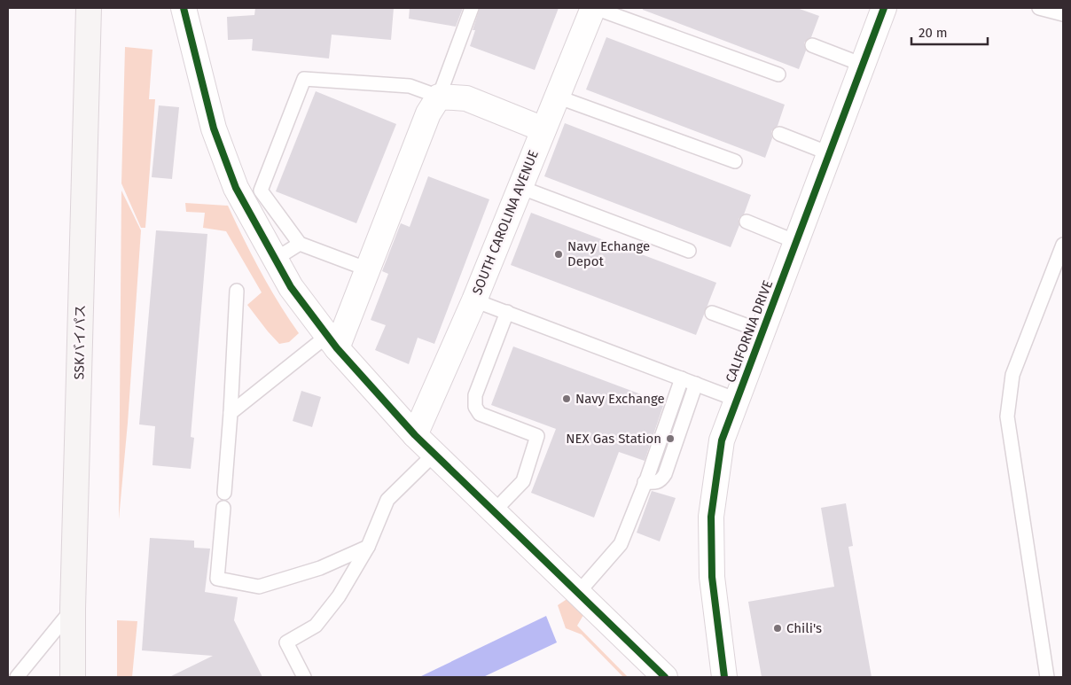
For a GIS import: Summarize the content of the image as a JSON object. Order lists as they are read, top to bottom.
{
  "streets": {
    "street": ["SOUTH CAROLINA AVENUE", "CALIFORNIA DRIVE", "SSKバイパス"]
  },
  "places": [
    "Navy Echange Depot",
    "Navy Exchange",
    "NEX Gas Station",
    "Chili's"
  ],
  "scale_bar": "20 m"
}
